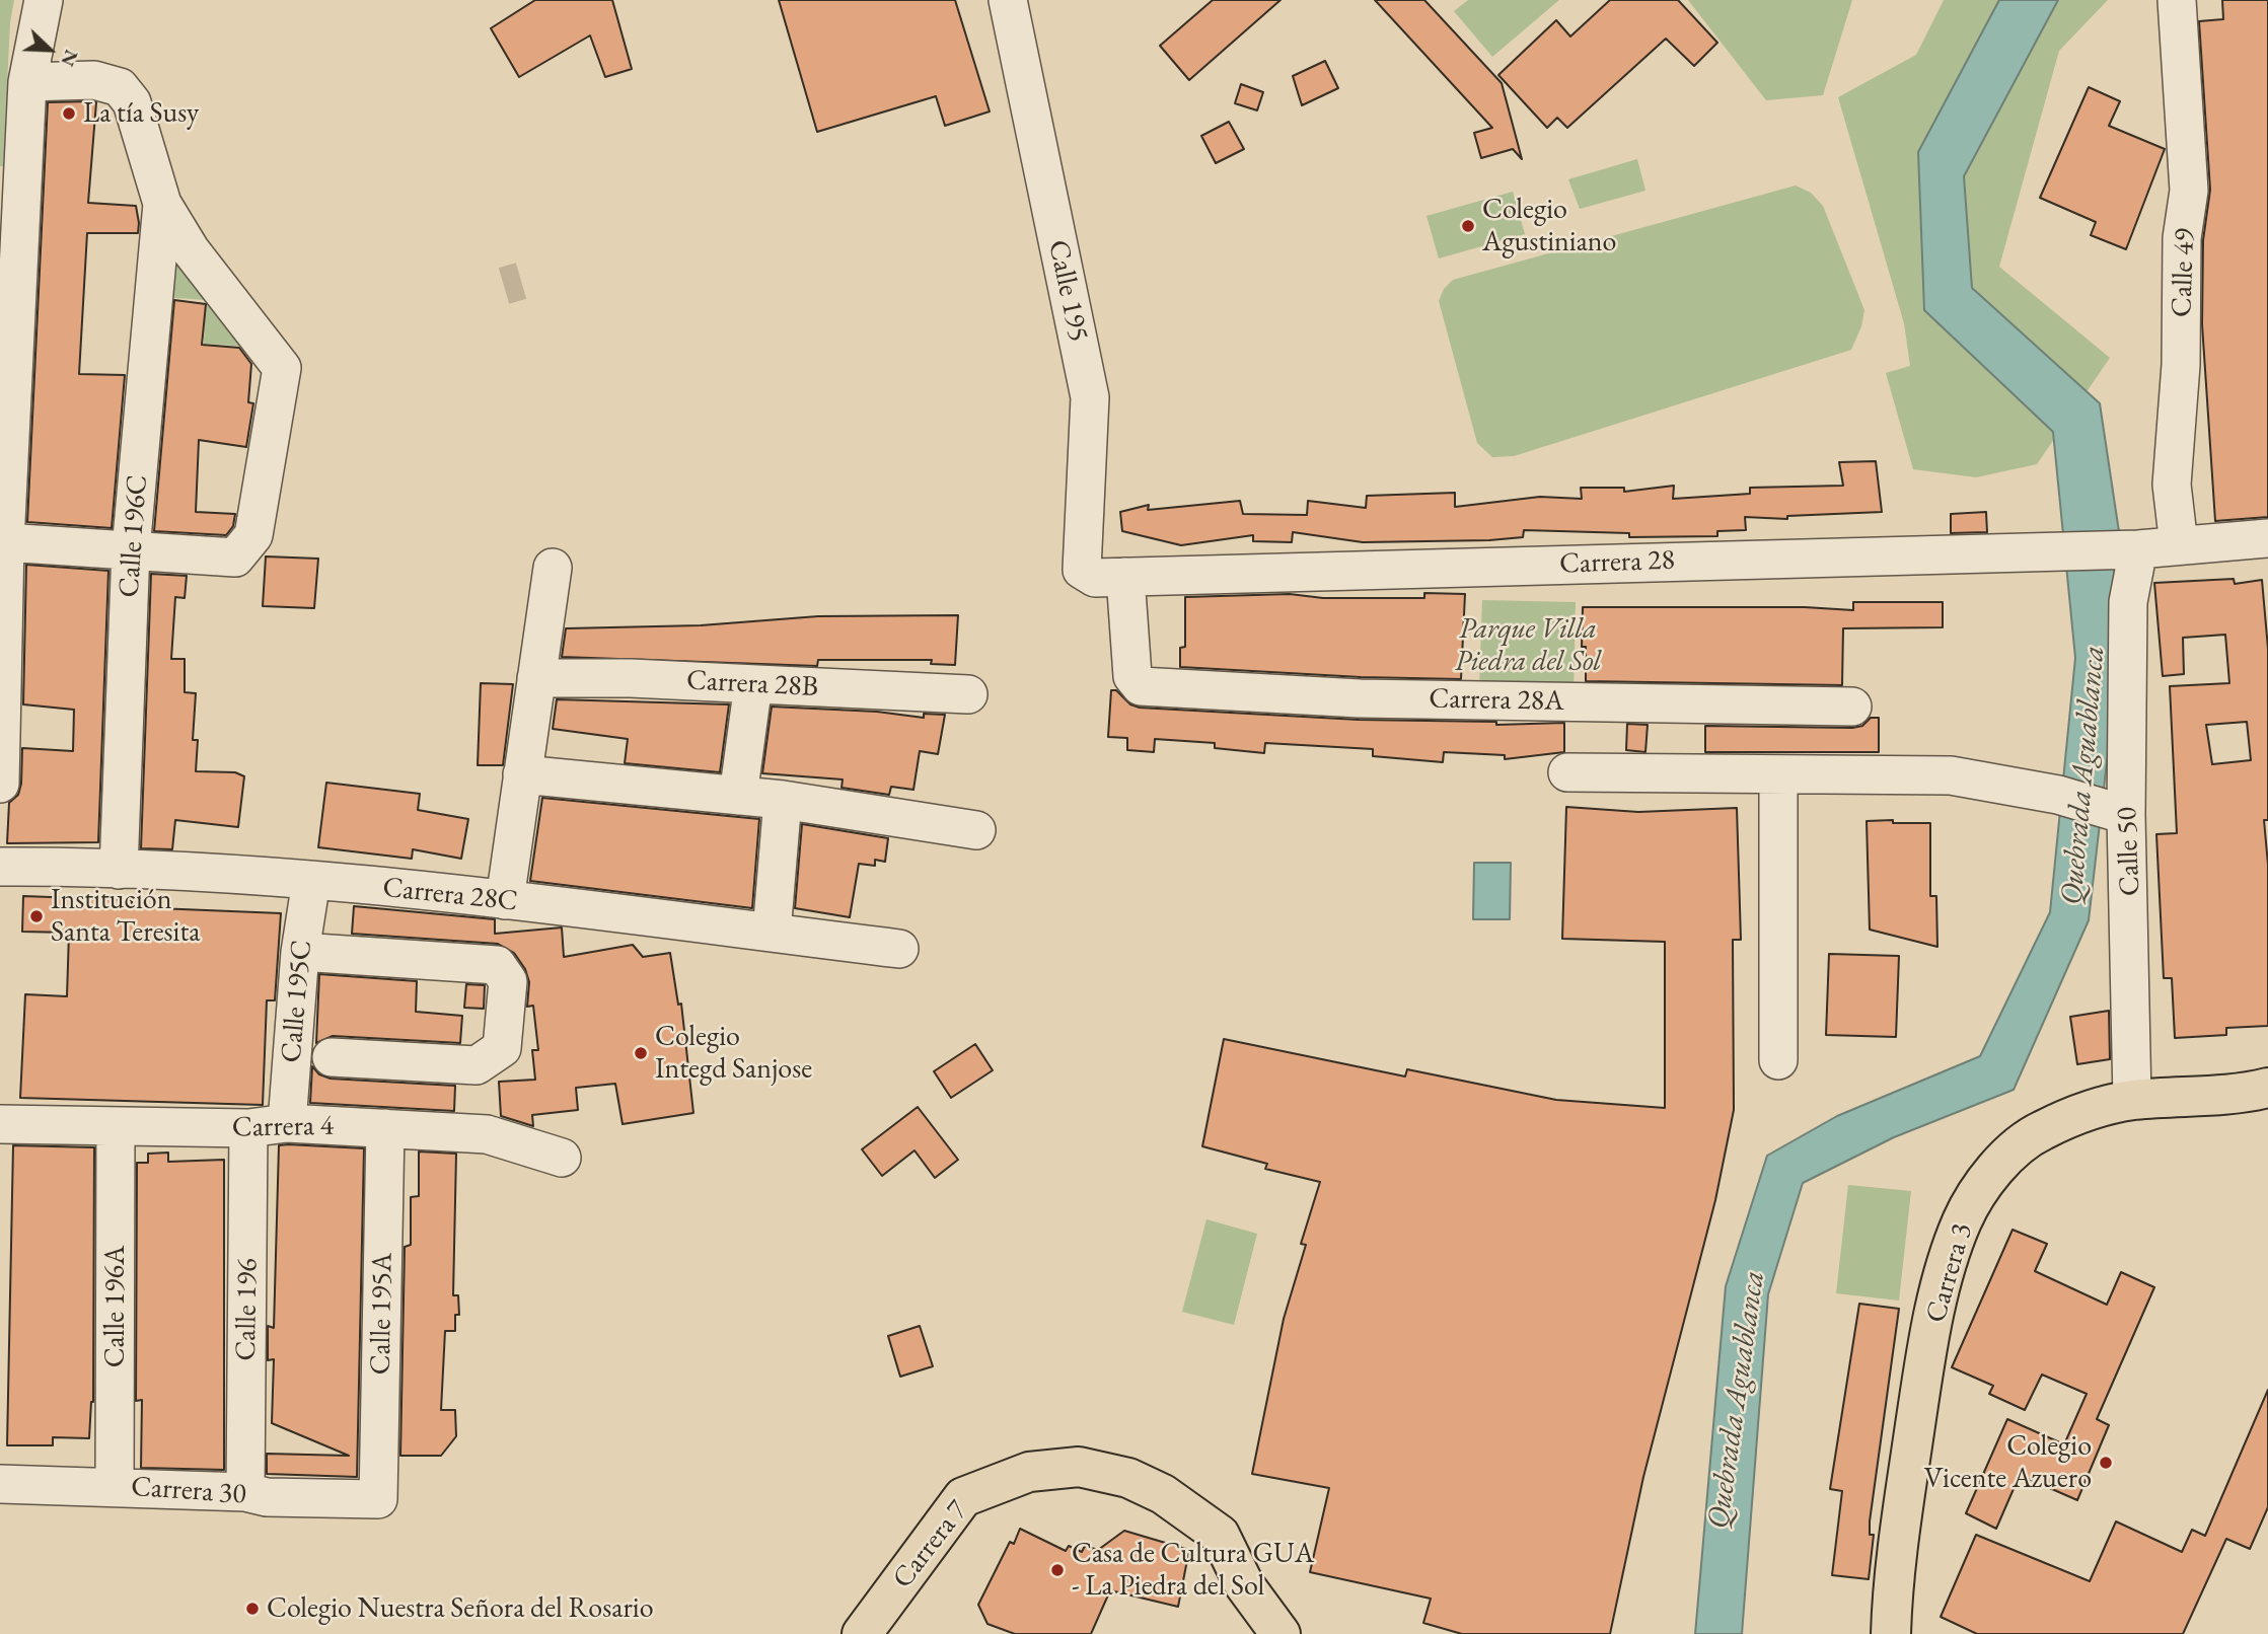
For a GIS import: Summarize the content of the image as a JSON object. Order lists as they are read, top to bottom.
{
  "streets": {
    "main road": ["Carrera 3", "Carrera 7"],
    "street": [
      "Calle 49",
      "Calle 195",
      "Calle 196C",
      "Carrera 28",
      "Carrera 28B",
      "Carrera 28A",
      "Calle 50",
      "Carrera 28C",
      "Calle 195C",
      "Carrera 4",
      "Calle 196A",
      "Calle 196",
      "Calle 195A",
      "Carrera 30"
    ]
  },
  "crossings": [
    ["Calle 195", "Carrera 28"],
    ["Calle 195", "Carrera 28A"],
    ["Calle 196C", "Carrera 28C"],
    ["Carrera 28", "Calle 50"],
    ["Calle 50", "Carrera 3"],
    ["Carrera 28C", "Calle 195C"],
    ["Calle 195C", "Carrera 4"],
    ["Carrera 4", "Calle 196A"],
    ["Carrera 4", "Calle 196"],
    ["Carrera 4", "Calle 195A"],
    ["Calle 196A", "Carrera 30"],
    ["Calle 196", "Carrera 30"],
    ["Calle 195A", "Carrera 30"]
  ],
  "water": ["Quebrada Aguablanca"],
  "parks": ["Parque Villa Piedra del Sol"],
  "places": [
    "La tía Susy",
    "Colegio Agustiniano",
    "Institución Santa Teresita",
    "Colegio Integd Sanjose",
    "Colegio Vicente Azuero",
    "Casa de Cultura GUA - La Piedra del Sol",
    "Colegio Nuestra Señora del Rosario"
  ],
  "north": "bottom right"
}
